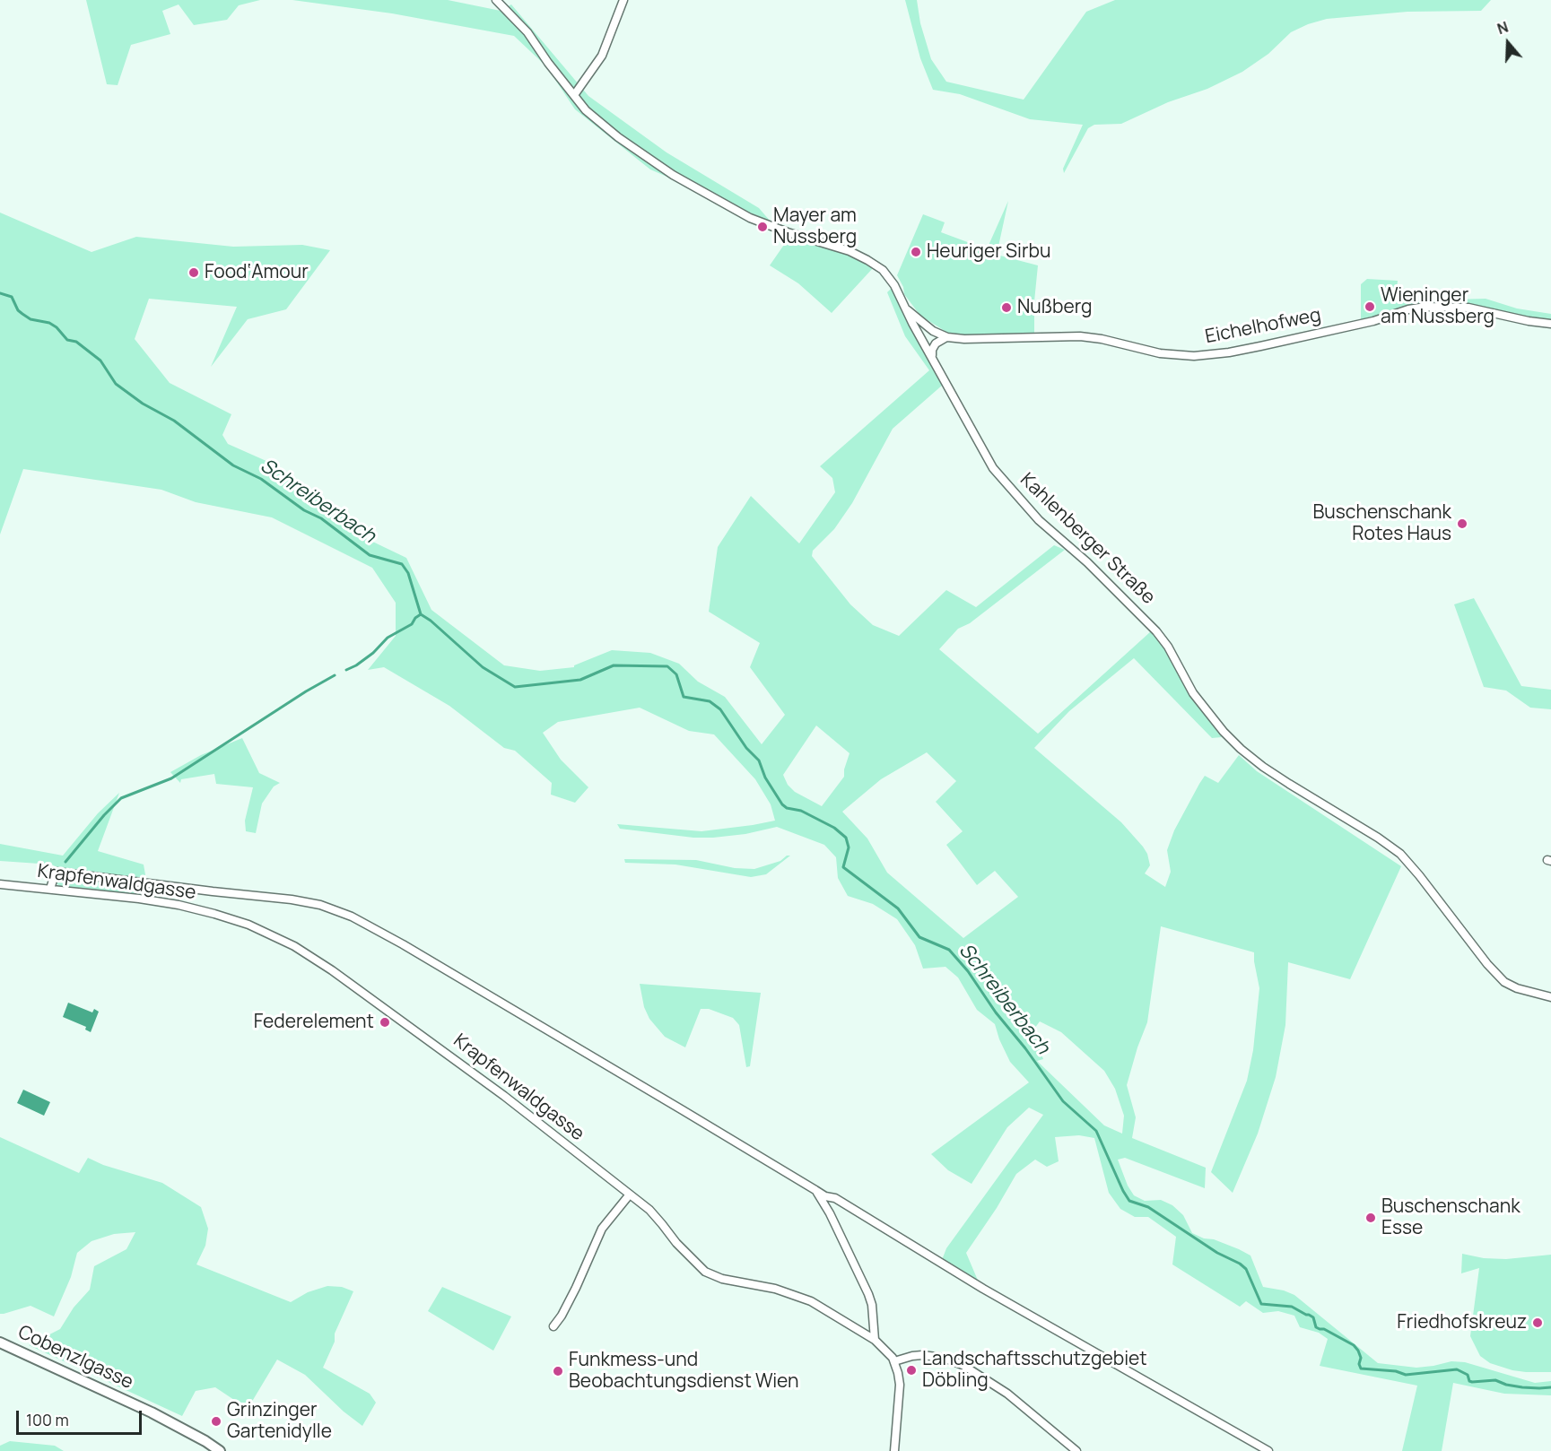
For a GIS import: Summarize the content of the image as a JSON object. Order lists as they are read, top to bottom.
{
  "streets": {
    "street": [
      "Eichelhofweg",
      "Kahlenberger Straße",
      "Krapfenwaldgasse",
      "Cobenzlgasse"
    ]
  },
  "crossings": [
    ["Eichelhofweg", "Kahlenberger Straße"]
  ],
  "water": ["Schreiberbach"],
  "places": [
    "Mayer am Nussberg",
    "Heuriger Sirbu",
    "Food‘Amour",
    "Wieninger am Nussberg",
    "Nußberg",
    "Buschenschank Rotes Haus",
    "Federelement",
    "Buschenschank Esse",
    "Friedhofskreuz",
    "Landschaftsschutzgebiet Döbling",
    "Funkmess-und Beobachtungsdienst Wien",
    "Grinzinger Gartenidylle"
  ],
  "scale_bar": "100 m",
  "north": "top"
}
